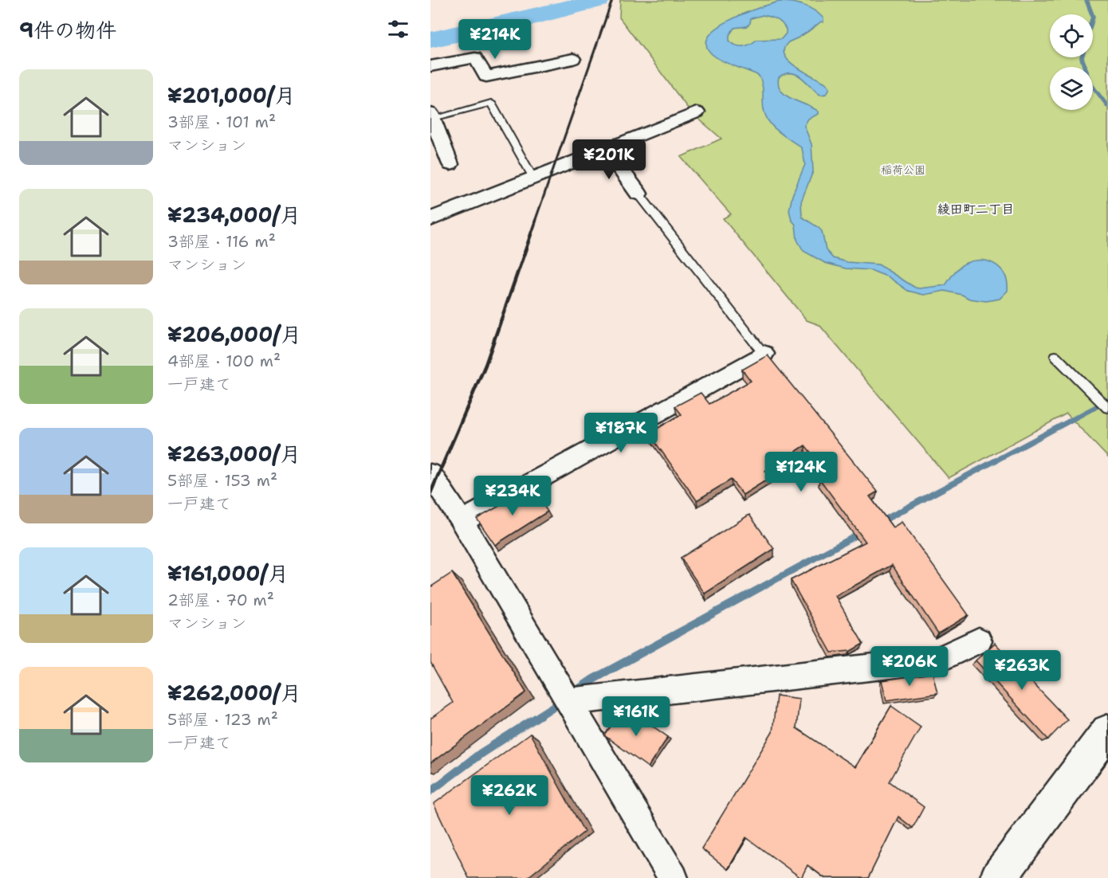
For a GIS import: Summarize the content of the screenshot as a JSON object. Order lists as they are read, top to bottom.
{
  "districts": ["綾田町二丁目"],
  "parks": ["稲荷公園"],
  "page": {
    "heading": "9件の物件",
    "price": [
      "¥214K",
      "¥201K",
      "¥187K",
      "¥124K",
      "¥234K",
      "¥206K",
      "¥263K",
      "¥161K",
      "¥262K"
    ],
    "list": [
      {
        "name": "¥201,000/月",
        "note": "3部屋 · 101 m² · マンション"
      },
      {
        "name": "¥234,000/月",
        "note": "3部屋 · 116 m² · マンション"
      },
      {
        "name": "¥206,000/月",
        "note": "4部屋 · 100 m² · 一戸建て"
      },
      {
        "name": "¥263,000/月",
        "note": "5部屋 · 153 m² · 一戸建て"
      },
      {
        "name": "¥161,000/月",
        "note": "2部屋 · 70 m² · マンション"
      },
      {
        "name": "¥262,000/月",
        "note": "5部屋 · 123 m² · 一戸建て"
      }
    ]
  }
}
